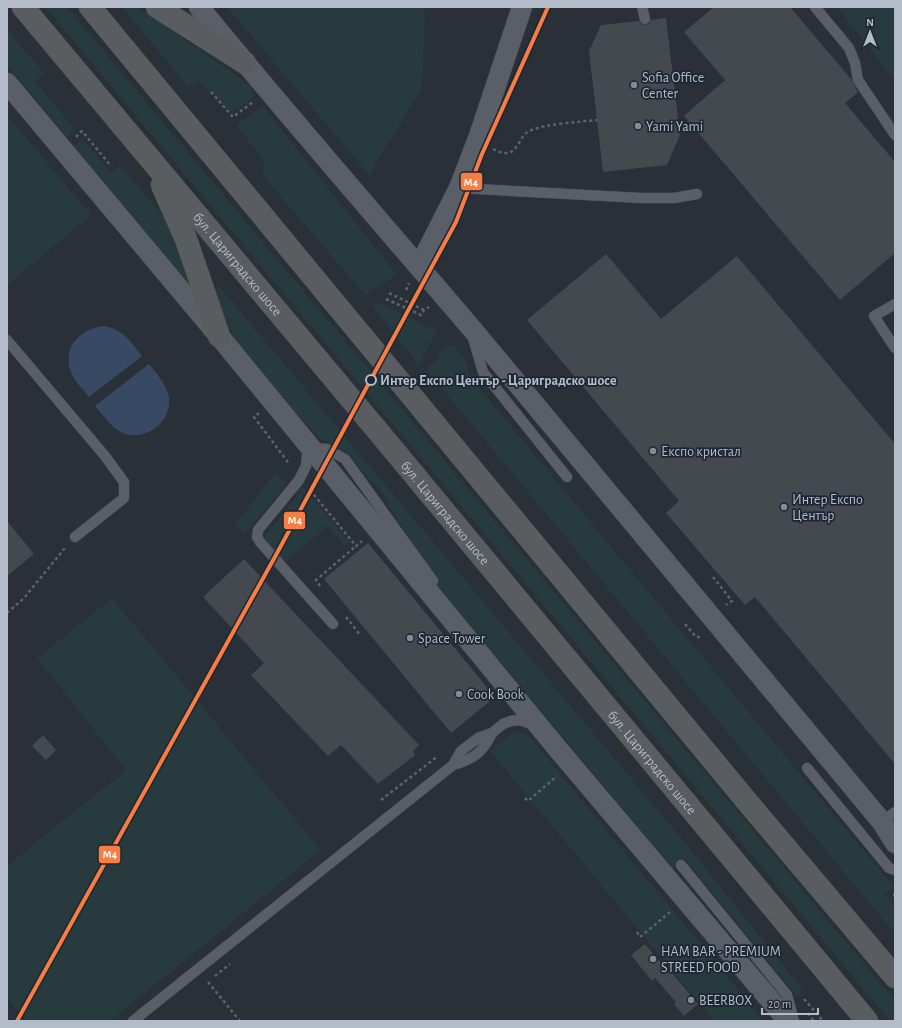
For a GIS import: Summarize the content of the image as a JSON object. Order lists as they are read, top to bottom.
{
  "streets": {
    "highway": ["бул. Цариградско шосе"]
  },
  "places": [
    "Sofia Office Center",
    "Yami Yami",
    "Интер Експо Център - Цариградско шосе",
    "Експо кристал",
    "Интер Експо Център",
    "Space Tower",
    "Cook Book",
    "HAM BAR - PREMIUM STREED FOOD",
    "BEERBOX"
  ],
  "lines": ["transit line M4"],
  "scale_bar": "20 m",
  "north": "top"
}
